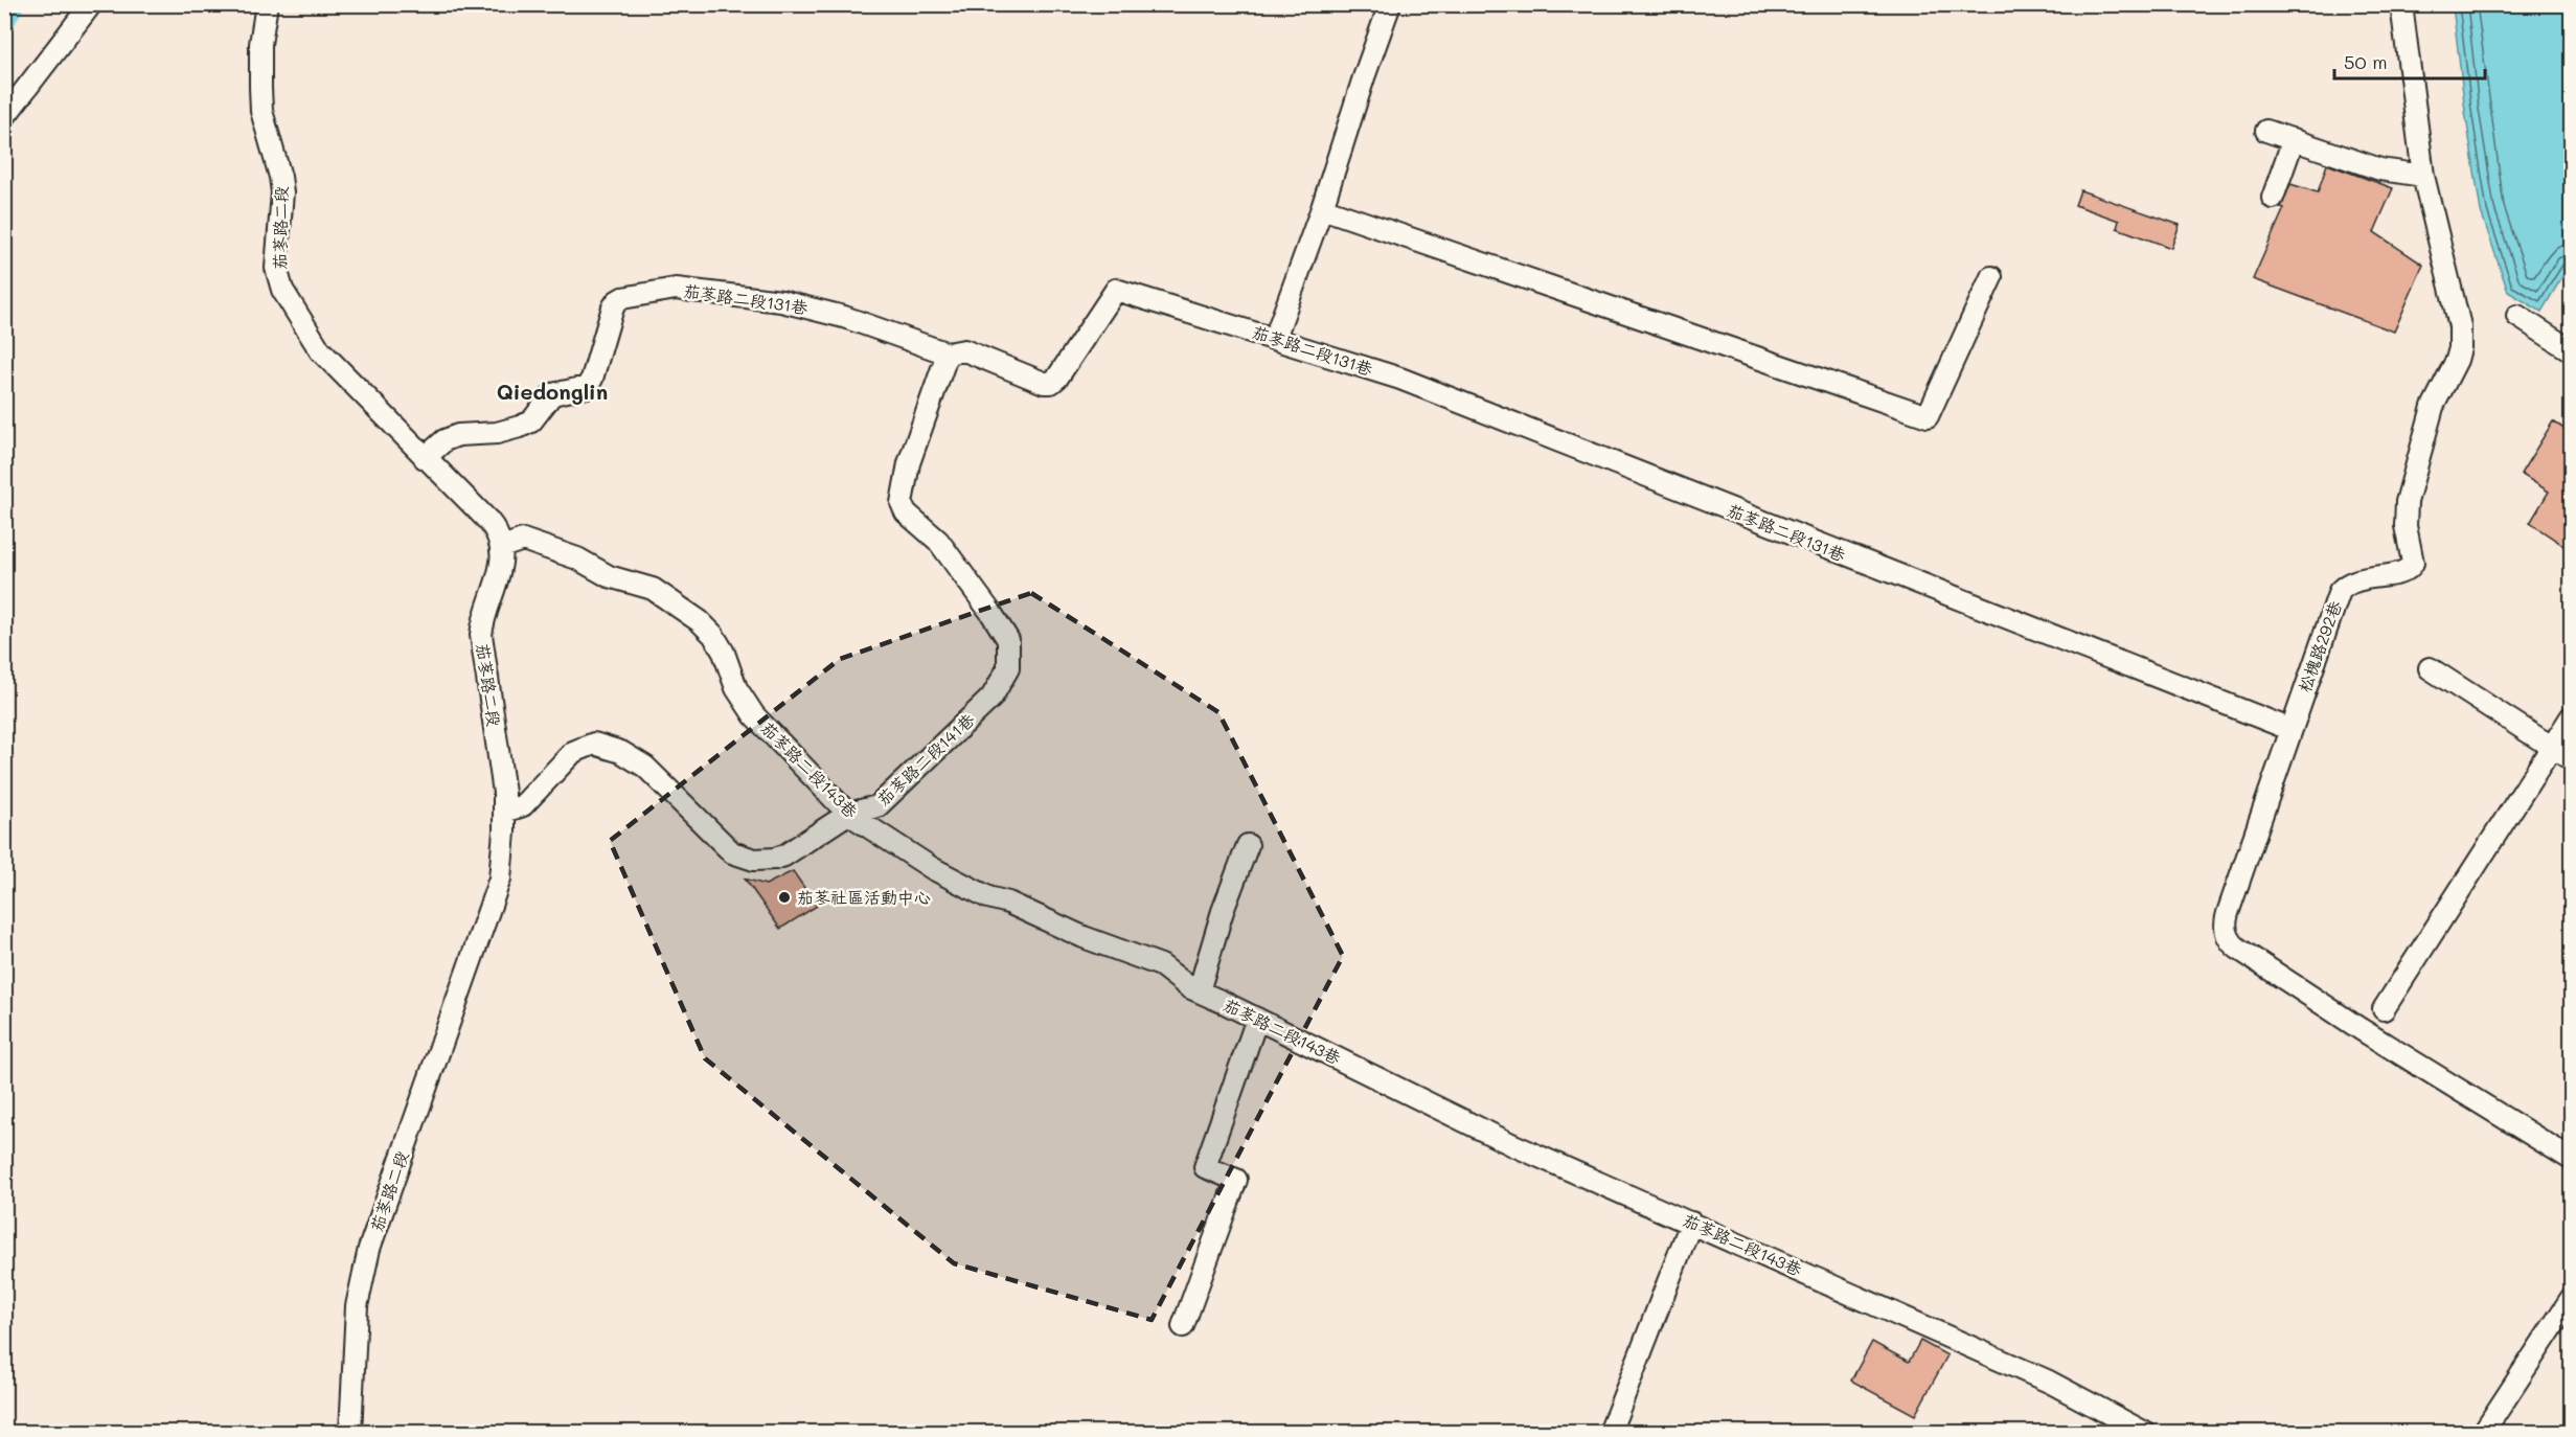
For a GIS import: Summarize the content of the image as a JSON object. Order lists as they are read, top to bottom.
{
  "streets": {
    "street": [
      "茄苳路二段",
      "茄苳路二段131巷",
      "松槐路292巷",
      "茄苳路二段141巷",
      "茄苳路二段143巷"
    ]
  },
  "crossings": [
    ["茄苳路二段", "茄苳路二段131巷"],
    ["茄苳路二段", "茄苳路二段141巷"],
    ["茄苳路二段", "茄苳路二段143巷"],
    ["茄苳路二段131巷", "松槐路292巷"],
    ["茄苳路二段131巷", "茄苳路二段141巷"],
    ["茄苳路二段141巷", "茄苳路二段143巷"]
  ],
  "districts": ["Qiedonglin"],
  "places": ["茄苳社區活動中心"],
  "scale_bar": "50 m"
}
